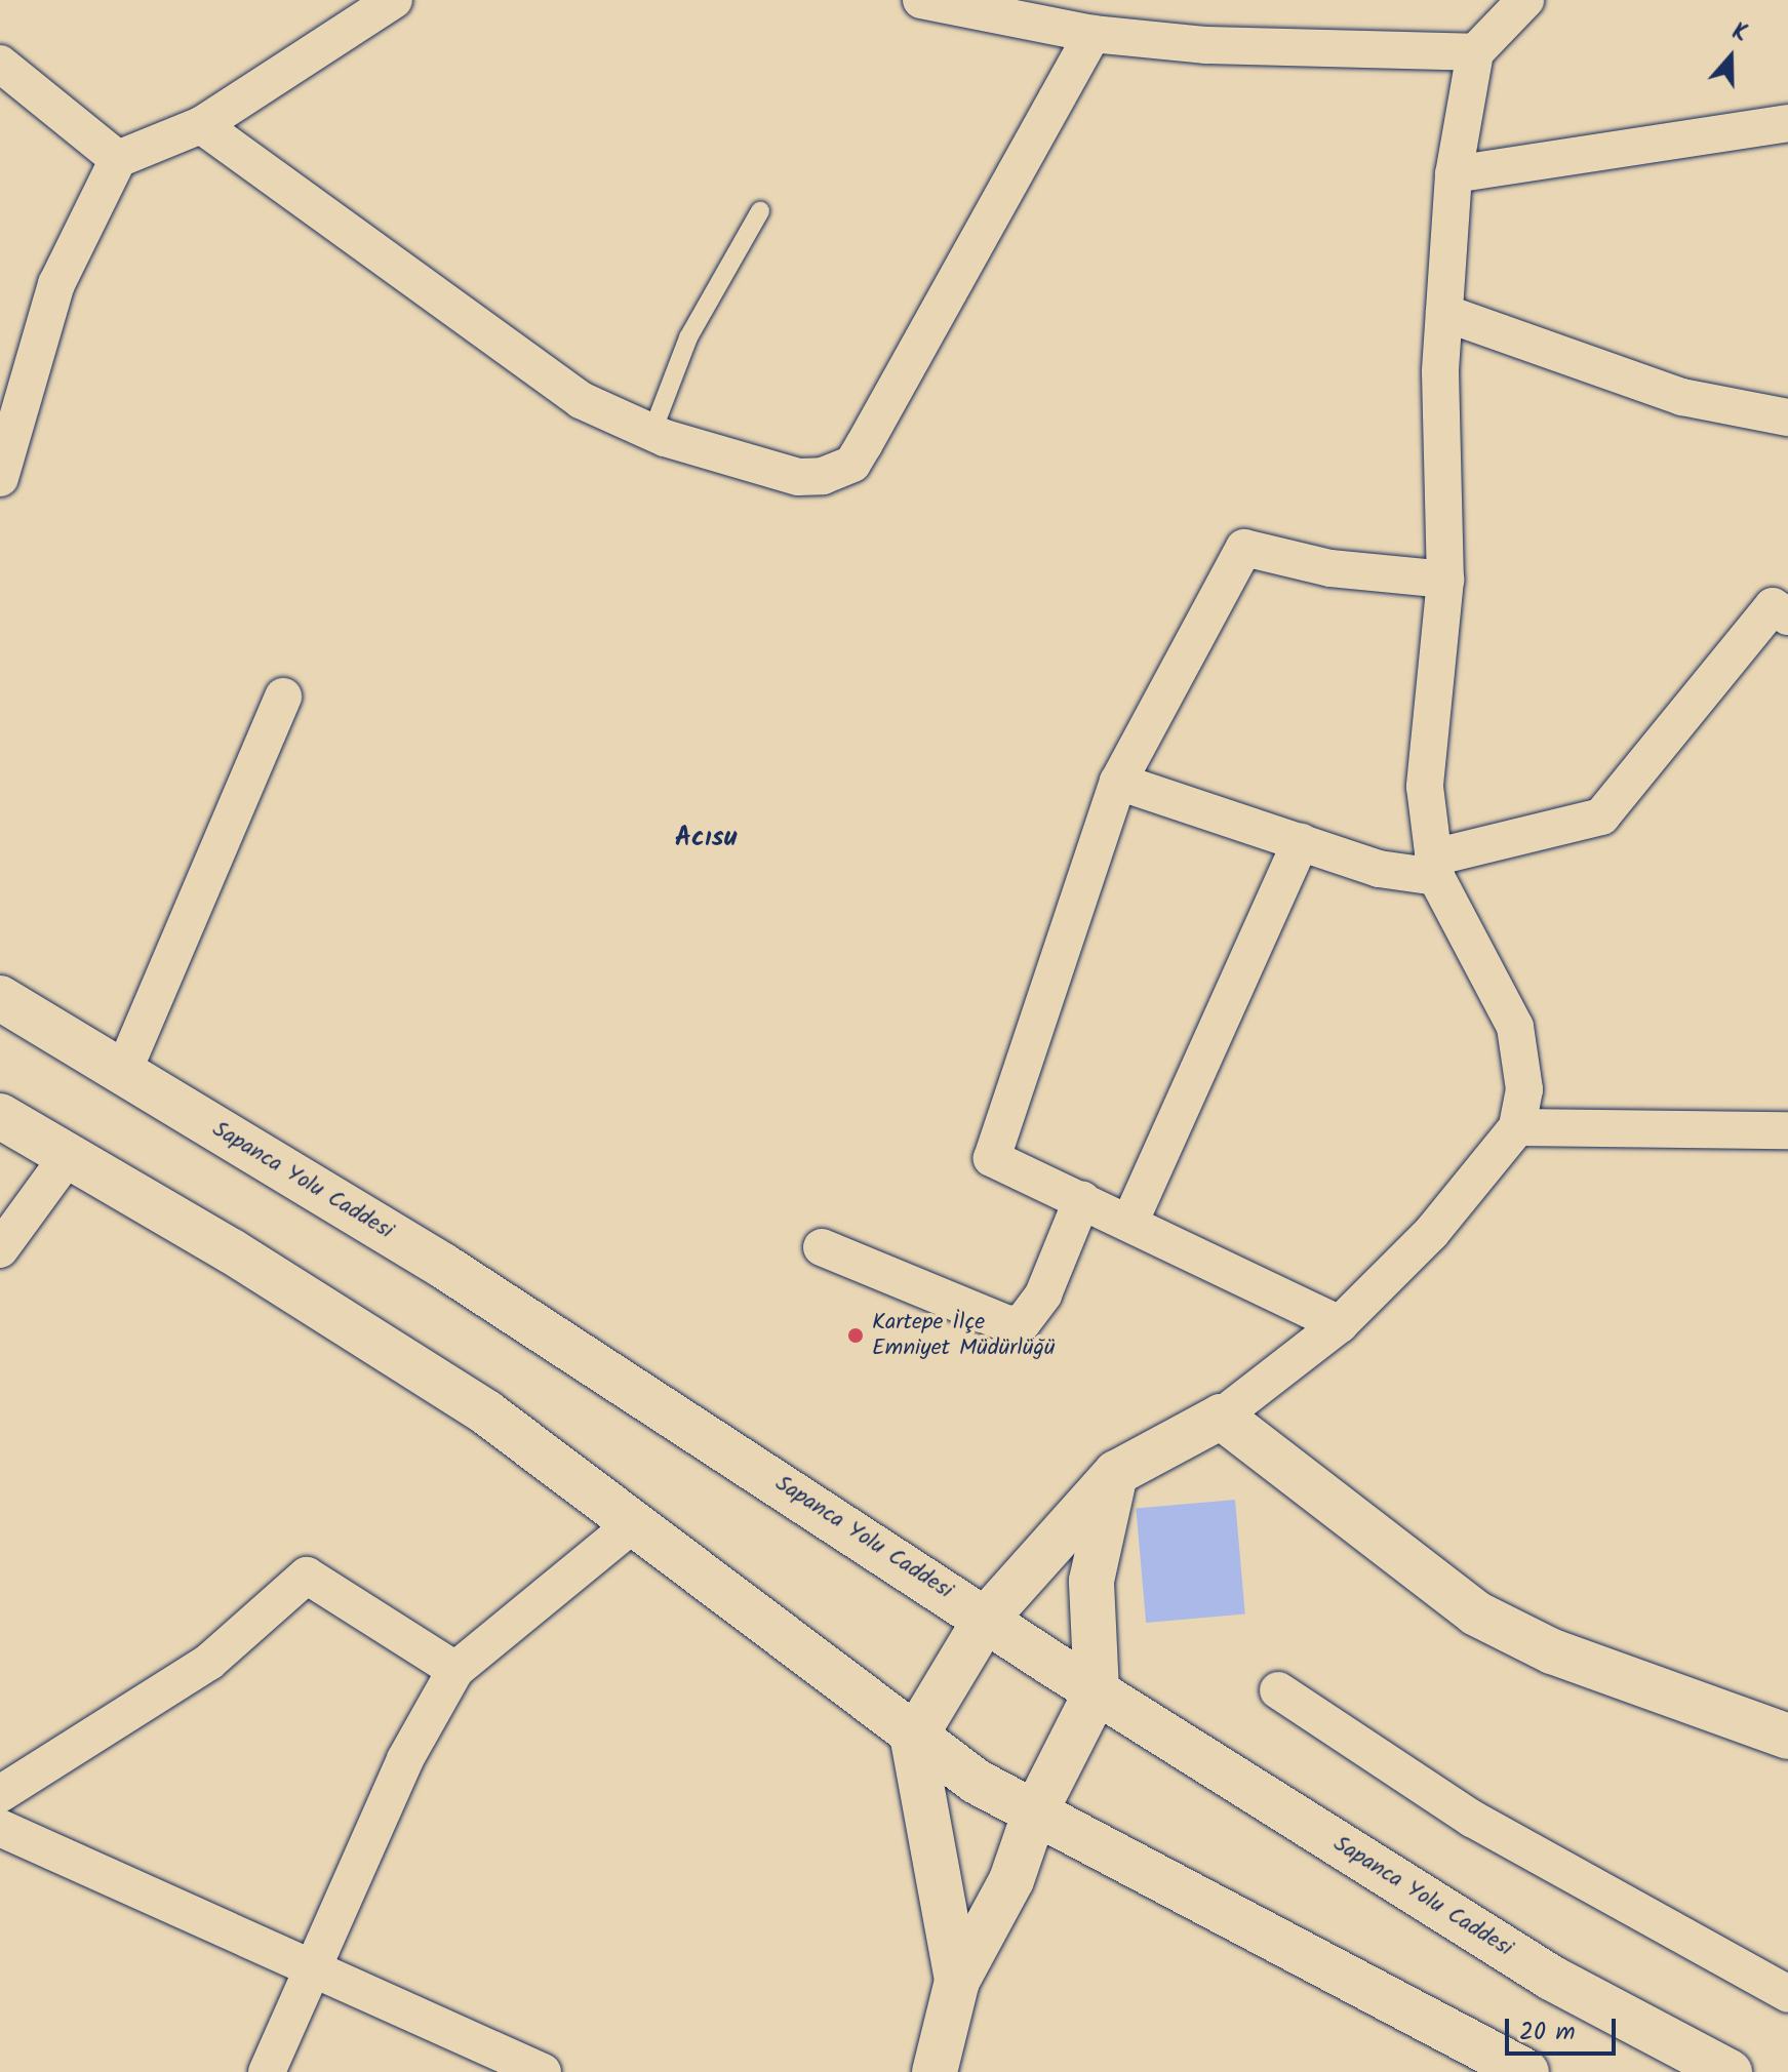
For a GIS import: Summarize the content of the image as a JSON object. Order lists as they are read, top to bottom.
{
  "streets": {
    "main road": ["Sapanca Yolu Caddesi"]
  },
  "districts": ["Acısu"],
  "places": ["Kartepe İlçe Emniyet Müdürlüğü"],
  "scale_bar": "20 m",
  "north": "top"
}
